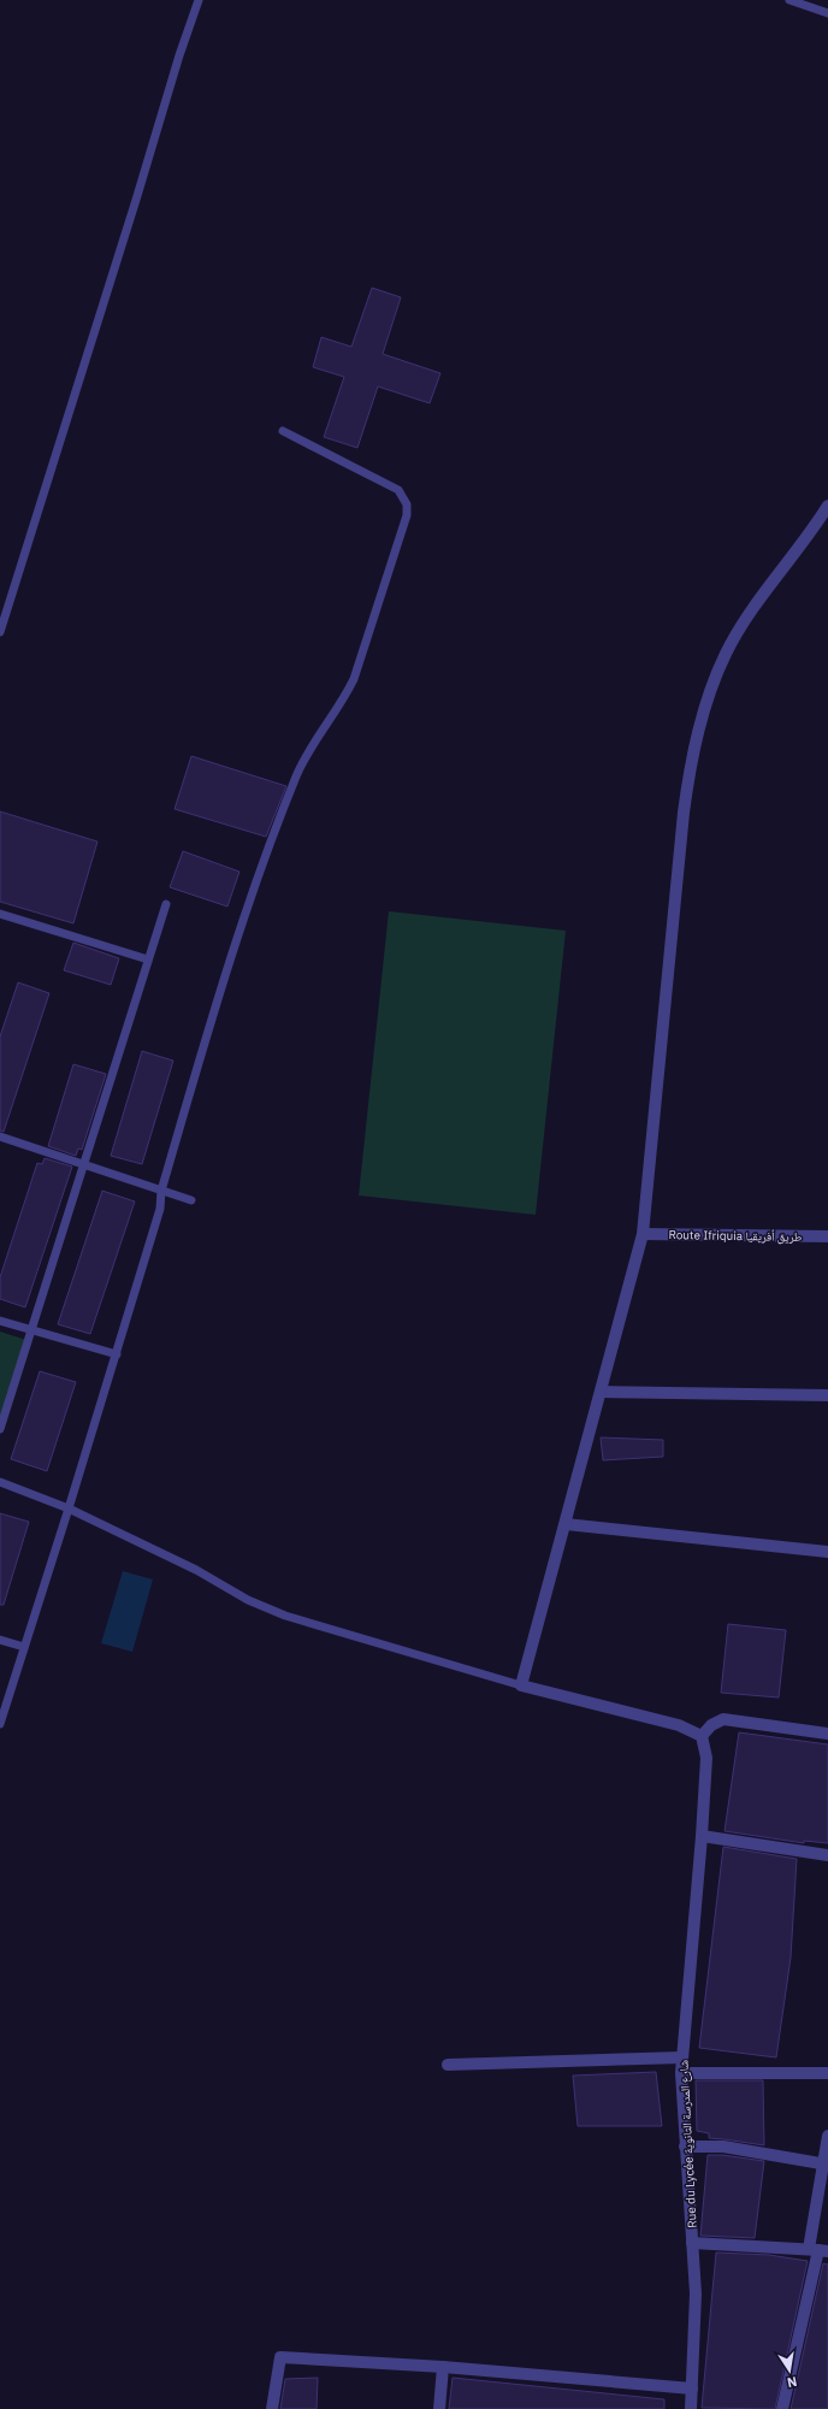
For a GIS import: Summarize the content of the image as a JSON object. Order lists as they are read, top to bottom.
{
  "streets": {
    "street": ["Route Ifriquia طريق أفريقيا", "Rue du Lycée شارع المدرسة الثانوية"]
  },
  "north": "bottom"
}
